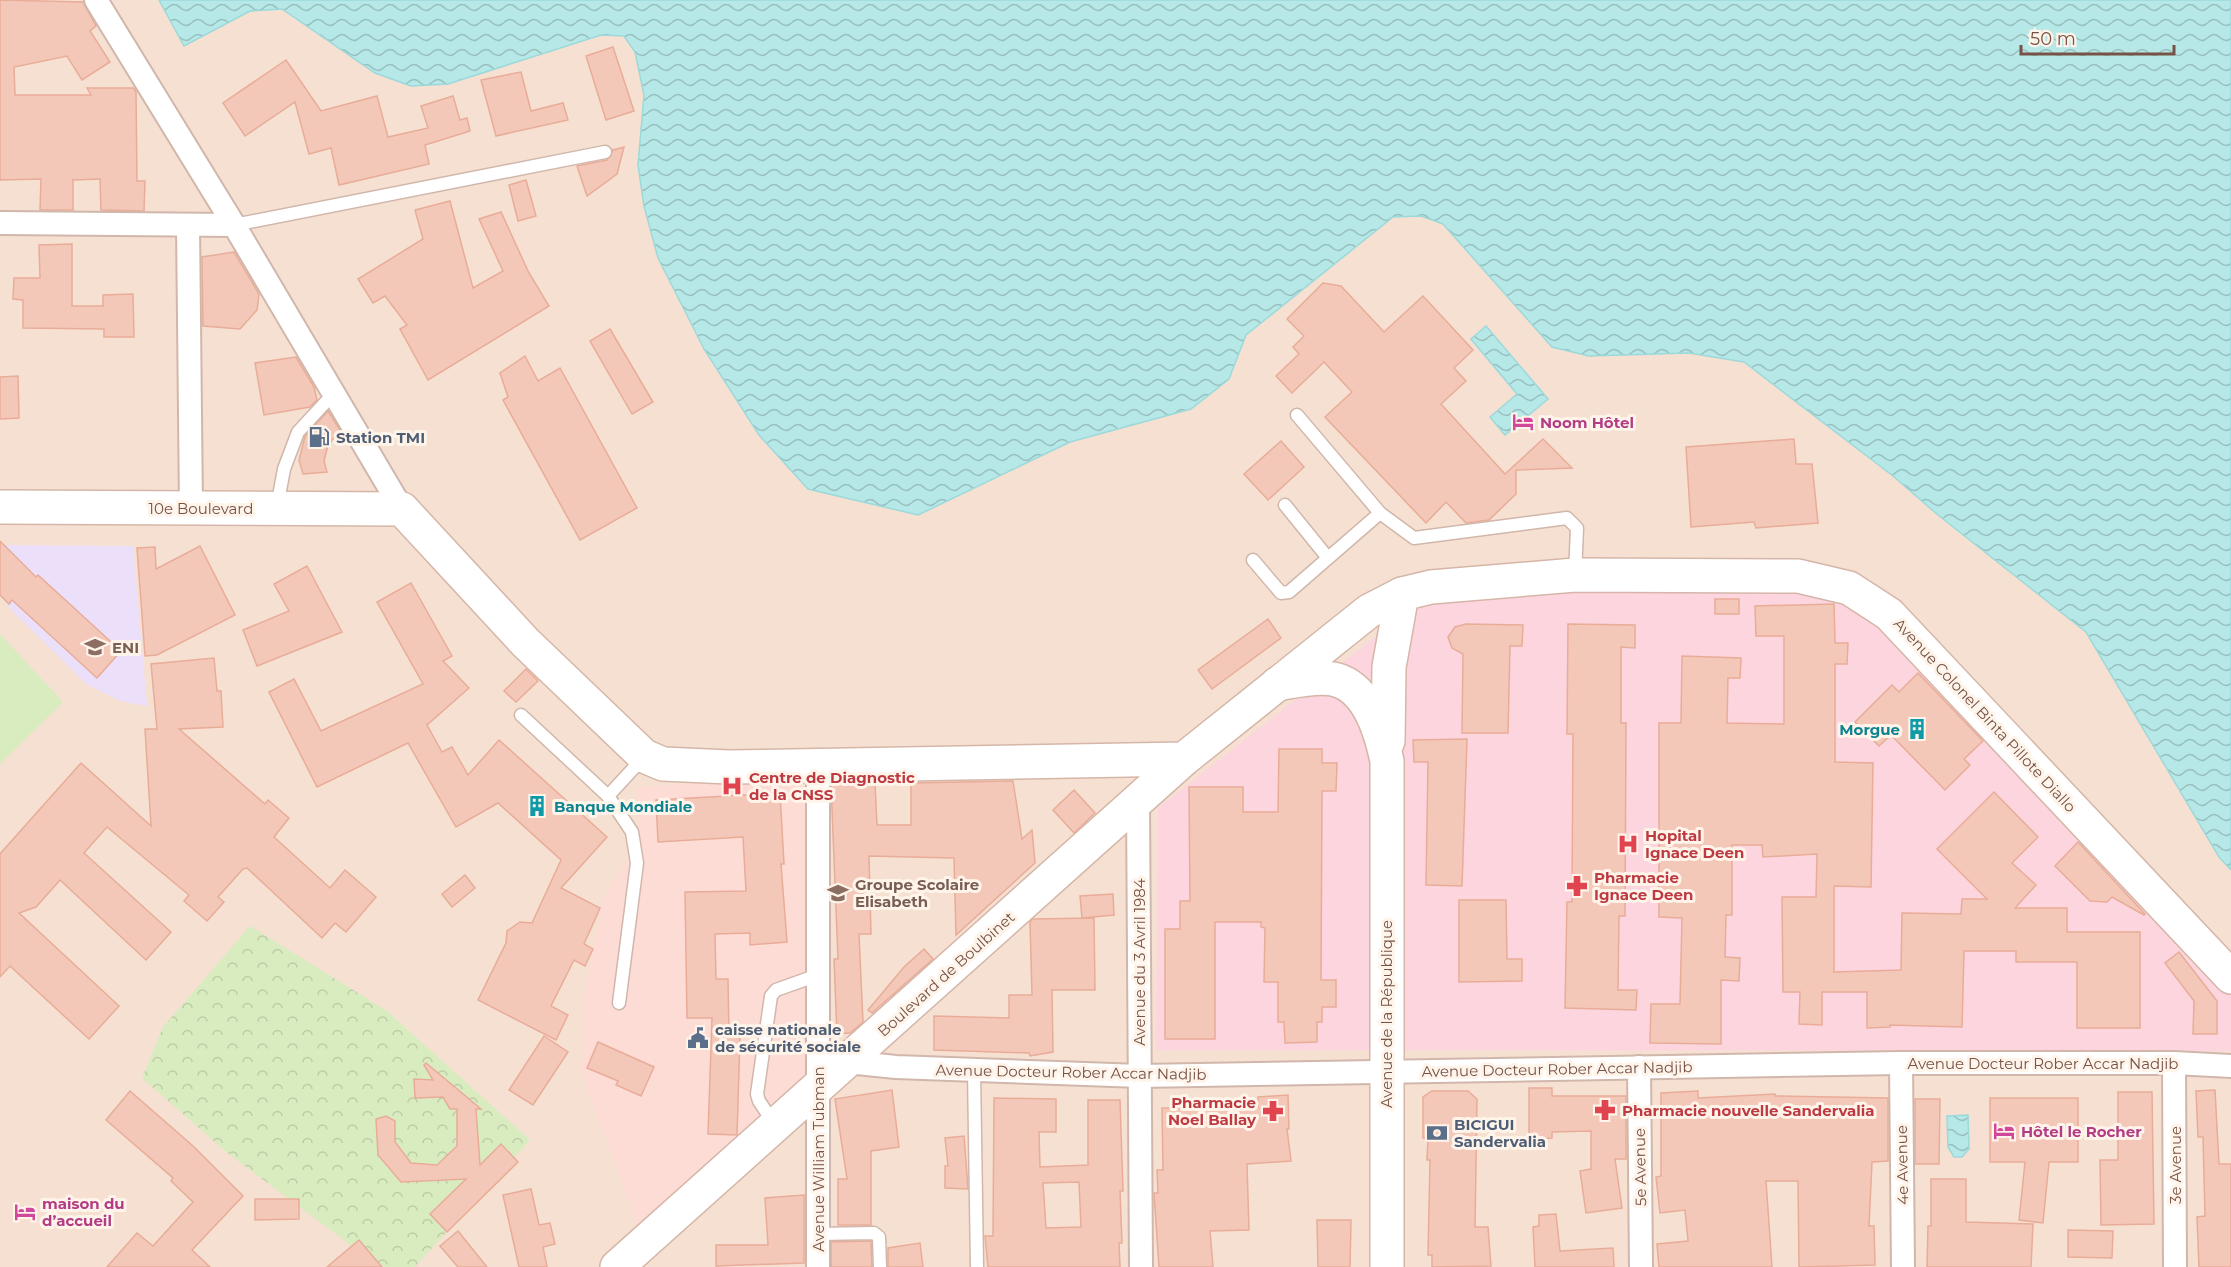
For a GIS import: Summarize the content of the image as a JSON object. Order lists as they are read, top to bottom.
{
  "streets": {
    "main road": [
      "10e Boulevard",
      "Avenue Colonel Binta Pillote Diallo",
      "Boulevard de Boulbinet",
      "Avenue de la République"
    ],
    "street": [
      "Avenue du 3 Avril 1984",
      "Avenue Docteur Rober Accar Nadjib",
      "Avenue William Tubman",
      "4e Avenue",
      "3e Avenue",
      "5e Avenue"
    ]
  },
  "crossings": [
    ["Avenue Colonel Binta Pillote Diallo", "Boulevard de Boulbinet"],
    ["Avenue Colonel Binta Pillote Diallo", "Avenue de la République"],
    ["Avenue du 3 Avril 1984", "Boulevard de Boulbinet"],
    ["Avenue du 3 Avril 1984", "Avenue Docteur Rober Accar Nadjib"],
    ["Boulevard de Boulbinet", "Avenue de la République"],
    ["Boulevard de Boulbinet", "Avenue Docteur Rober Accar Nadjib"],
    ["Boulevard de Boulbinet", "Avenue William Tubman"],
    ["Avenue de la République", "Avenue Docteur Rober Accar Nadjib"],
    ["Avenue Docteur Rober Accar Nadjib", "4e Avenue"],
    ["Avenue Docteur Rober Accar Nadjib", "3e Avenue"],
    ["Avenue Docteur Rober Accar Nadjib", "5e Avenue"]
  ],
  "places": {
    "hotel": ["Noom Hôtel", "Hôtel le Rocher", "maison du d’accueil"],
    "fuel station": ["Station TMI"],
    "school or university": ["ENI", "Groupe Scolaire Elisabeth"],
    "building": ["Morgue", "Banque Mondiale"],
    "hospital": ["Centre de Diagnostic de la CNSS", "Hopital Ignace Deen"],
    "pharmacy": ["Pharmacie Ignace Deen", "Pharmacie nouvelle Sandervalia", "Pharmacie Noel Ballay"],
    "public building": ["caisse nationale de sécurité sociale"],
    "bank": ["BICIGUI Sandervalia"]
  },
  "scale_bar": "50 m"
}
